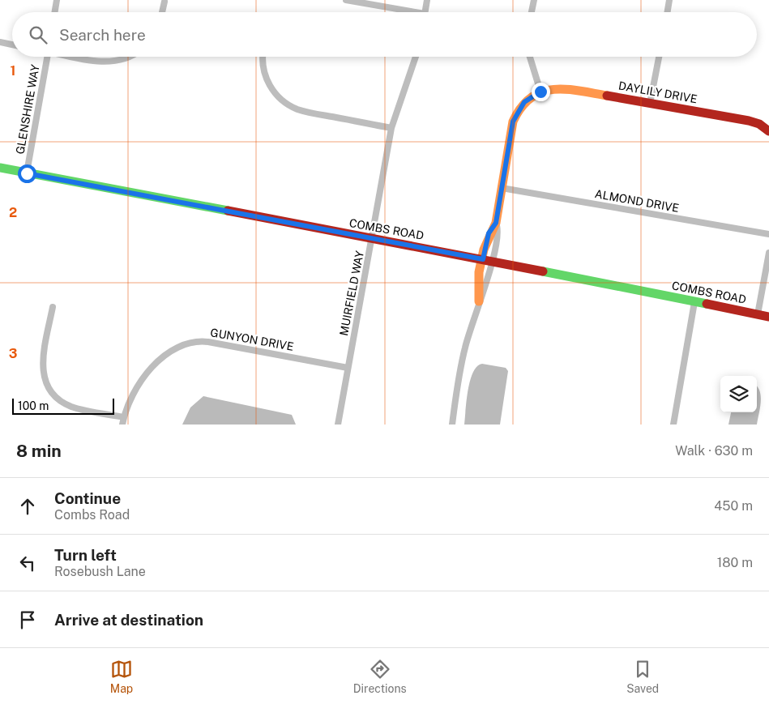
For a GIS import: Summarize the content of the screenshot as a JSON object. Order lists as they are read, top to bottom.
{
  "streets": {
    "street": [
      "DAYLILY DRIVE",
      "GLENSHIRE WAY",
      "ALMOND DRIVE",
      "COMBS ROAD",
      "MUIRFIELD WAY",
      "GUNYON DRIVE"
    ]
  },
  "crossings": [
    ["GLENSHIRE WAY", "COMBS ROAD"],
    ["COMBS ROAD", "MUIRFIELD WAY"],
    ["MUIRFIELD WAY", "GUNYON DRIVE"]
  ],
  "scale_bar": "100 m",
  "page": {
    "search": "Search here",
    "scale": "100 m",
    "heading": ["8 min", "Walk · 630 m"],
    "list": [
      ["Continue", "Combs Road", "450 m"],
      ["Turn left", "Rosebush Lane", "180 m"],
      "Arrive at destination"
    ],
    "nav": ["Map", "Directions", "Saved"]
  },
  "grid": {
    "rows": ["1", "2", "3"]
  }
}
